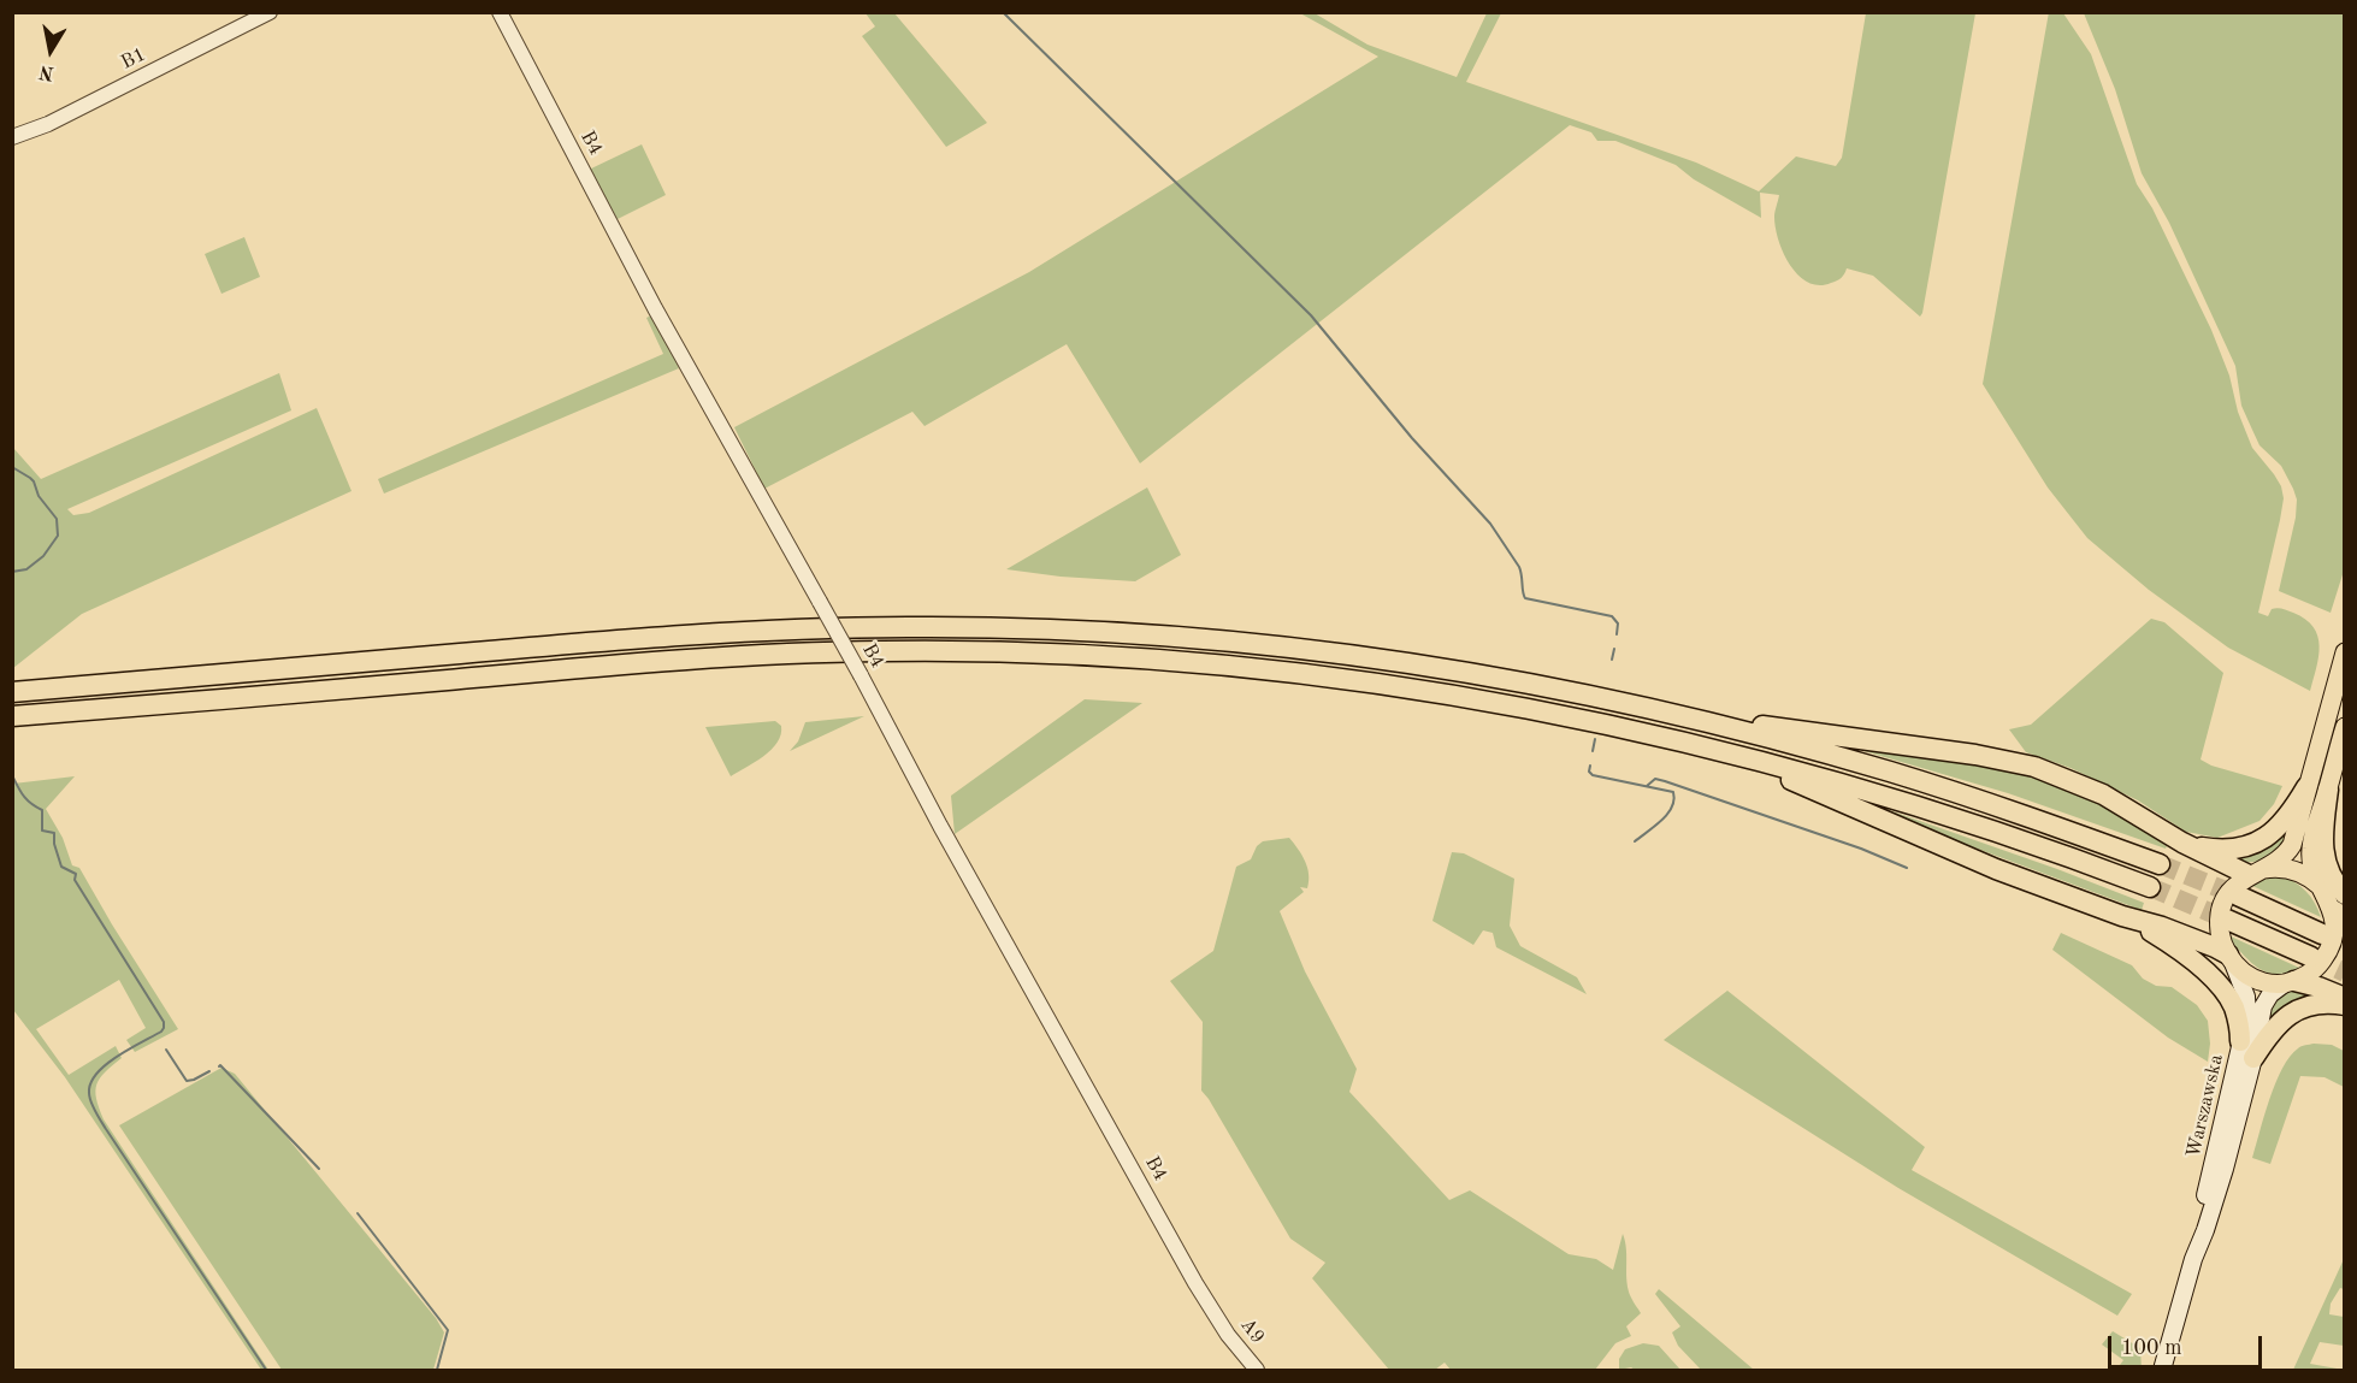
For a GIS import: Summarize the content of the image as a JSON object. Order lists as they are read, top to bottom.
{
  "streets": {
    "main road": ["Warszawska"],
    "street": ["B1", "B4", "A9"]
  },
  "crossings": [
    ["B4", "A9"]
  ],
  "scale_bar": "100 m",
  "north": "bottom"
}
